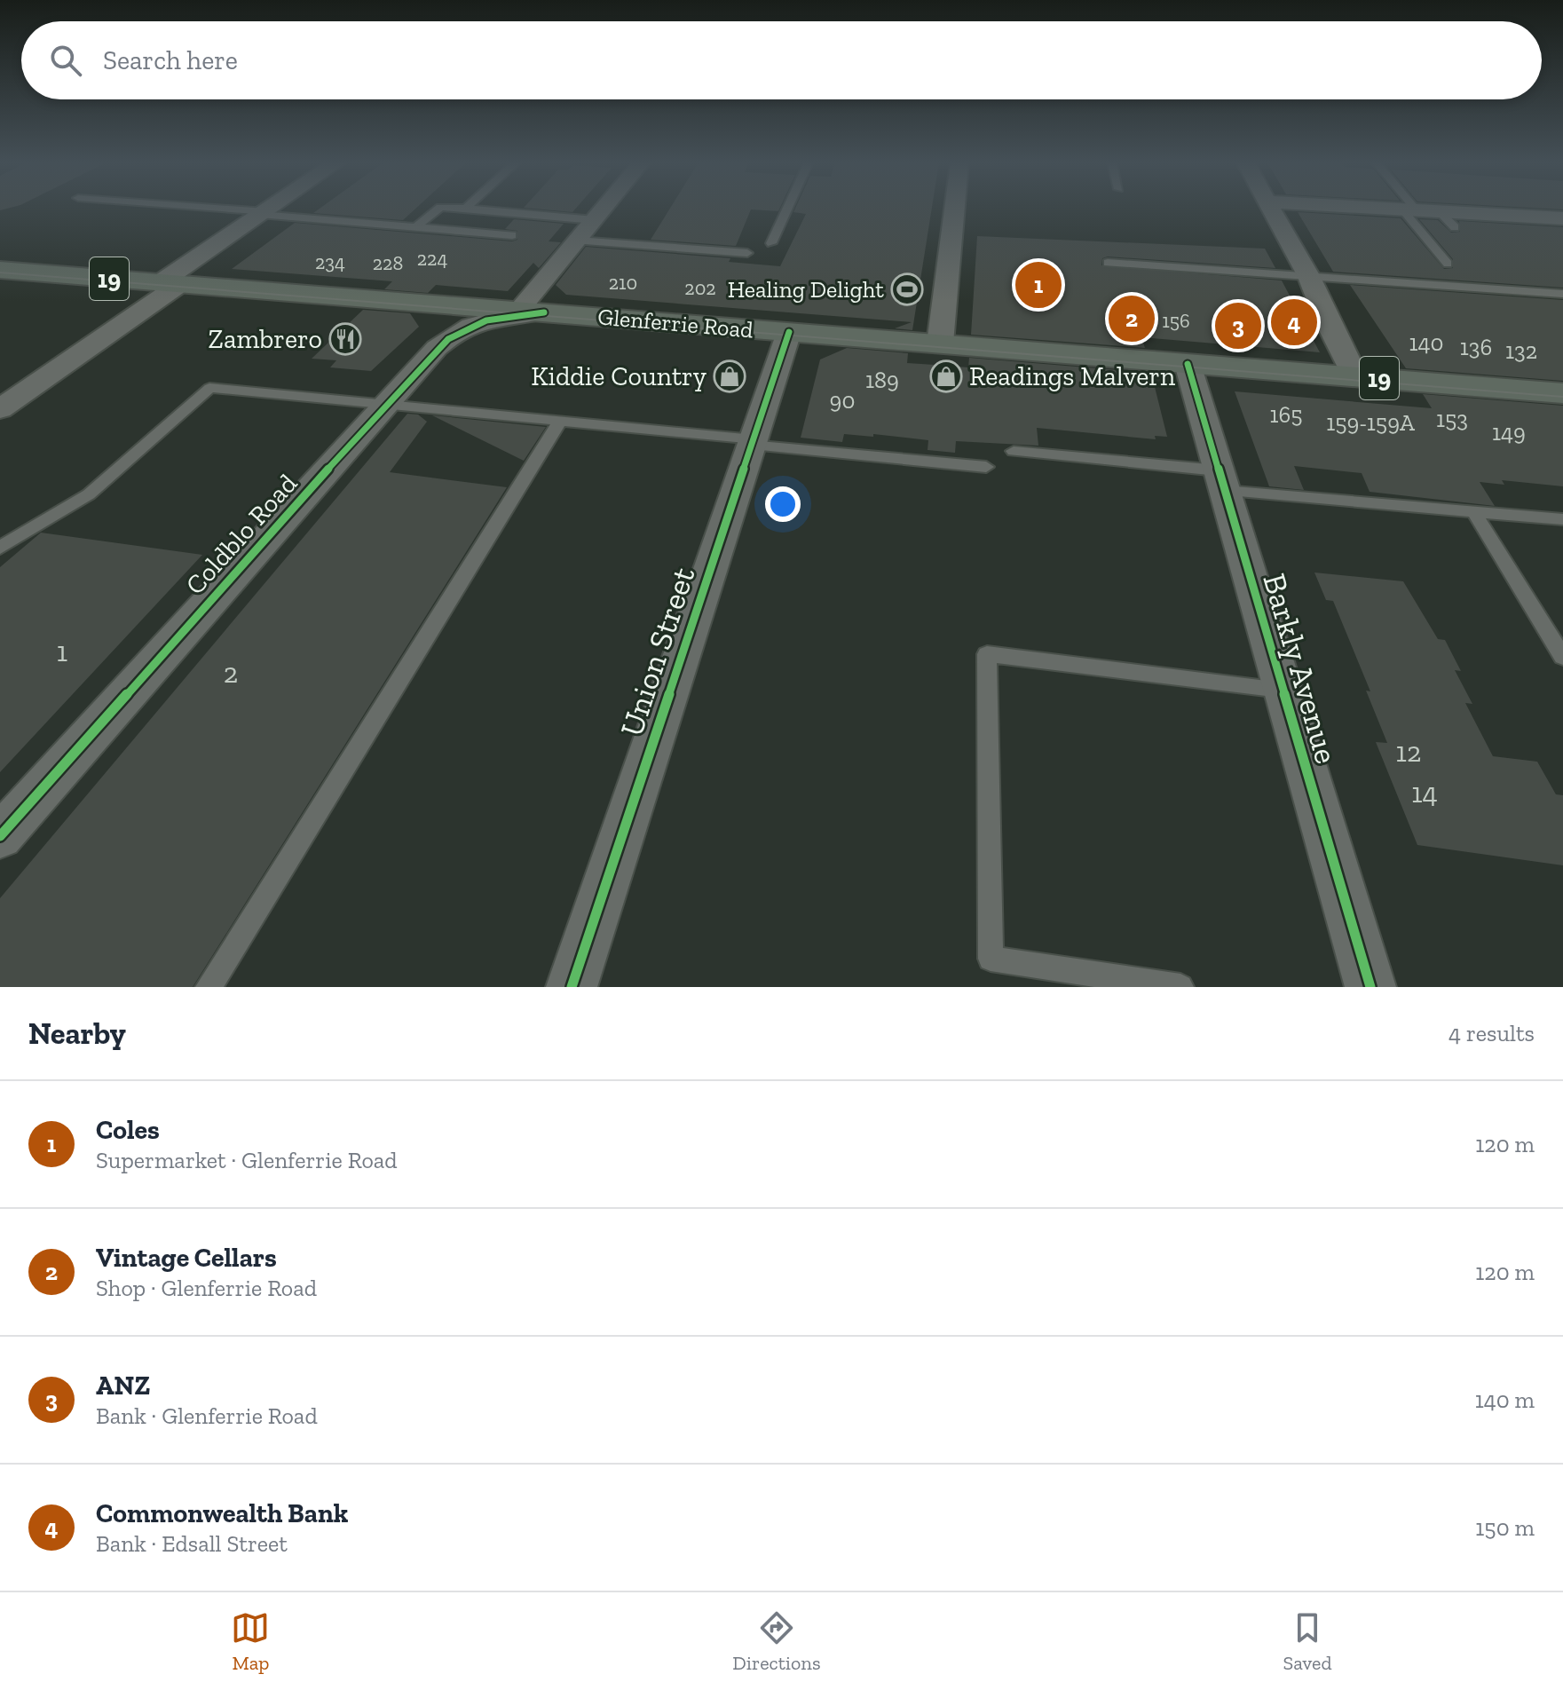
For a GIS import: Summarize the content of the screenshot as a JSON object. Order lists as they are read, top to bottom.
{
  "streets": {
    "main road": ["19", "Glenferrie Road"],
    "street": ["Coldblo Road", "Union Street", "Barkly Avenue"]
  },
  "crossings": [
    ["Glenferrie Road", "Coldblo Road"],
    ["Glenferrie Road", "Union Street"],
    ["Glenferrie Road", "Barkly Avenue"]
  ],
  "places": {
    "sports": ["Healing Delight"],
    "restaurant": ["Zambrero"],
    "shop": ["Kiddie Country", "Readings Malvern"]
  },
  "house_numbers": [
    "224",
    "234",
    "228",
    "210",
    "202",
    "156",
    "140",
    "136",
    "132",
    "189",
    "90",
    "165",
    "153",
    "159-159A",
    "149",
    "1",
    "2",
    "12",
    "14"
  ],
  "page": {
    "search": "Search here",
    "pins": [
      "1",
      "2",
      "4",
      "3"
    ],
    "heading": ["Nearby", "4 results"],
    "list": [
      {
        "mark": "1",
        "name": "Coles",
        "note": "Supermarket · Glenferrie Road",
        "value": "120 m"
      },
      {
        "mark": "2",
        "name": "Vintage Cellars",
        "note": "Shop · Glenferrie Road",
        "value": "120 m"
      },
      {
        "mark": "3",
        "name": "ANZ",
        "note": "Bank · Glenferrie Road",
        "value": "140 m"
      },
      {
        "mark": "4",
        "name": "Commonwealth Bank",
        "note": "Bank · Edsall Street",
        "value": "150 m"
      }
    ],
    "nav": ["Map", "Directions", "Saved"]
  }
}
